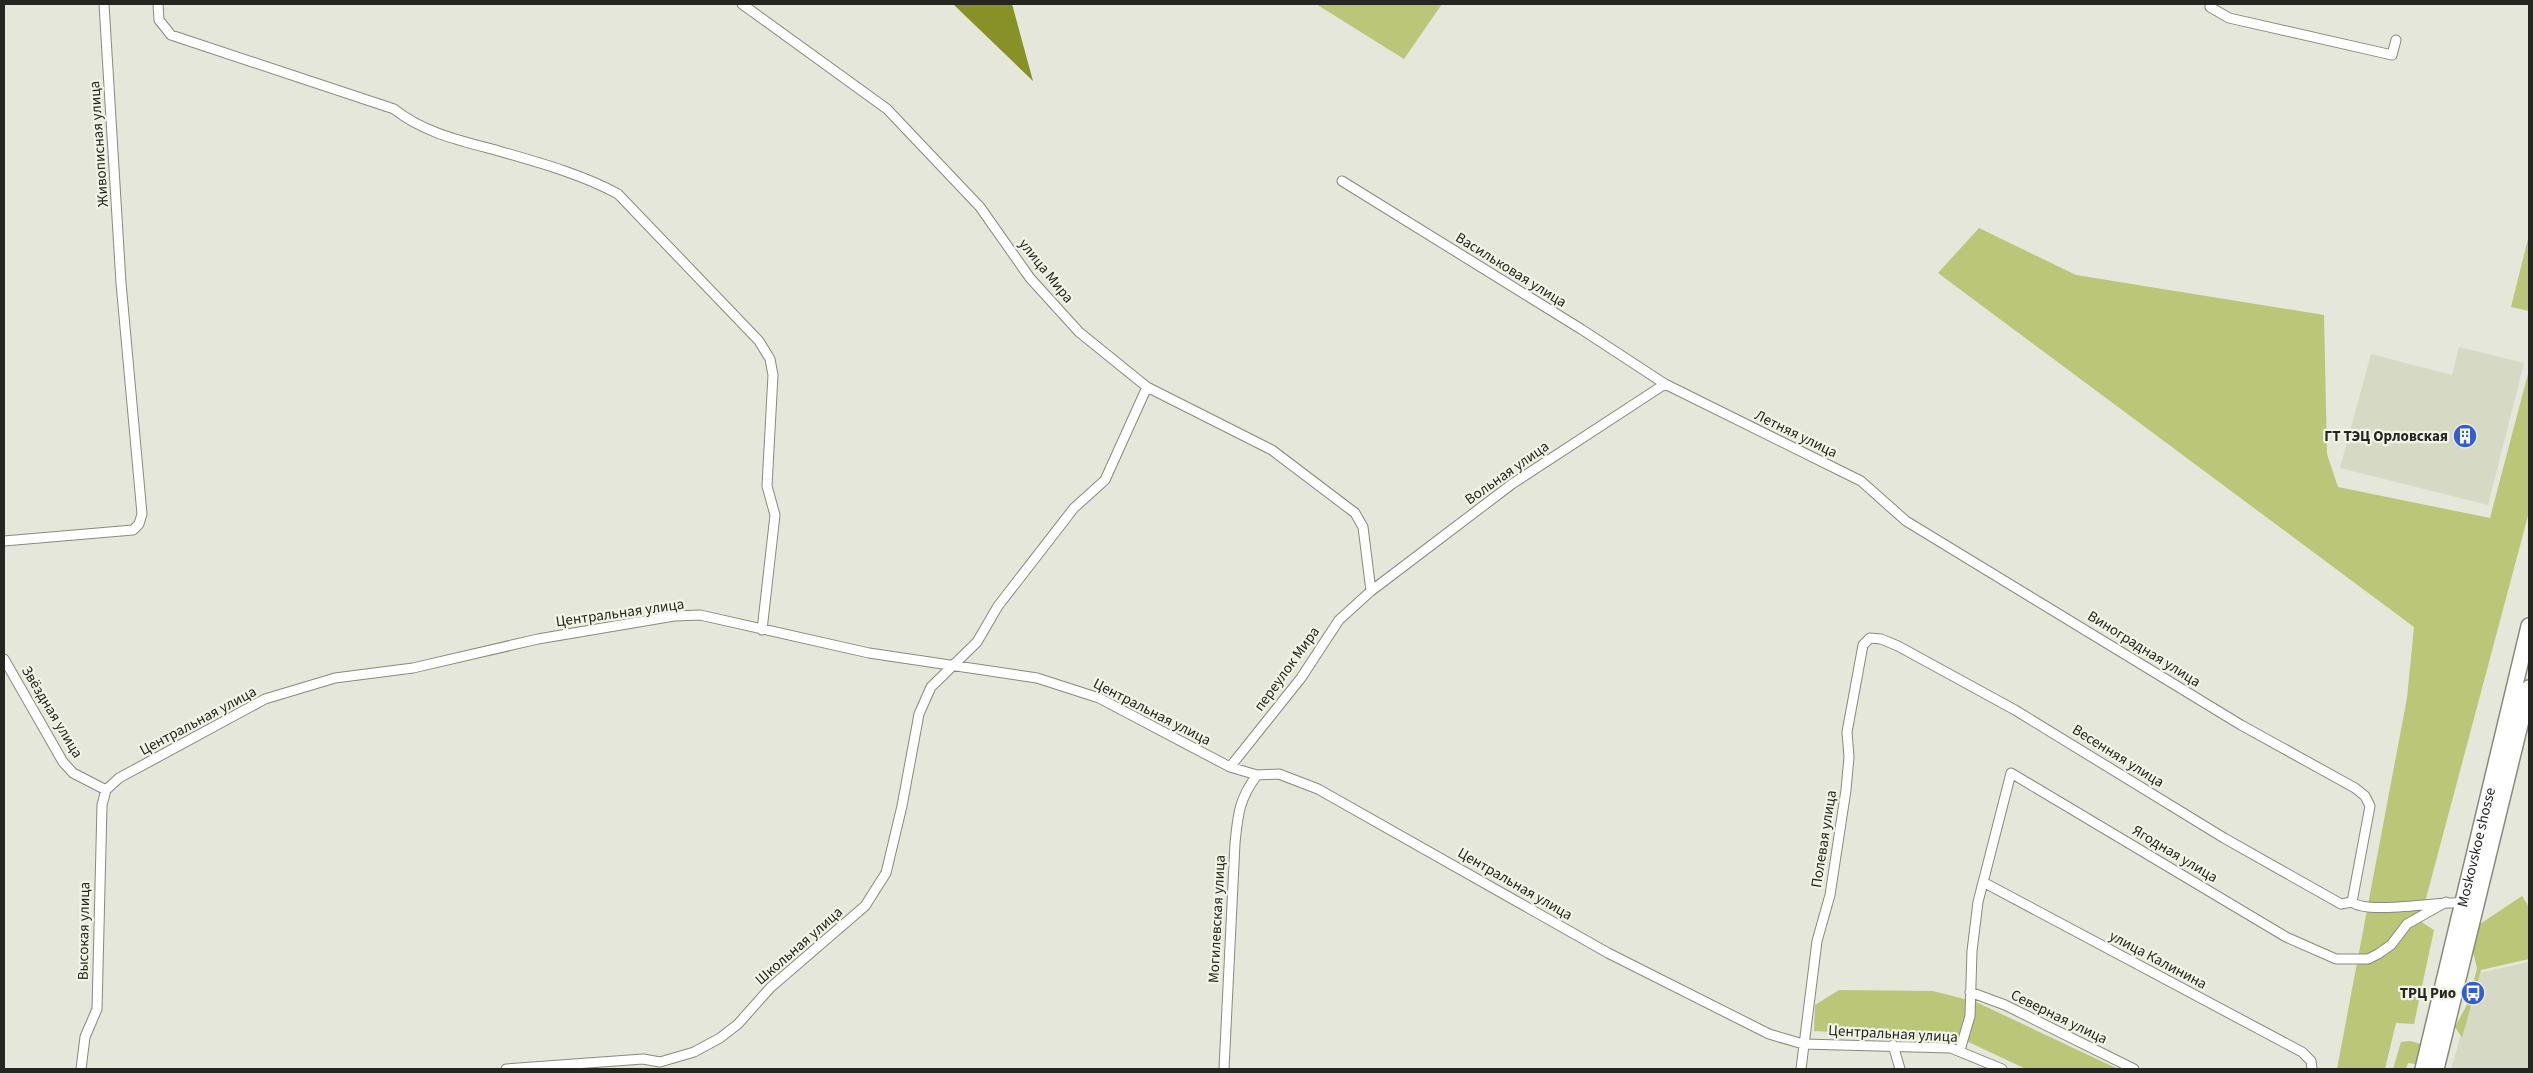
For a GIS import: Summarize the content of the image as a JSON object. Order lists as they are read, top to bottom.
{
  "streets": {
    "main road": ["Moskovskoe shosse"],
    "street": [
      "Живописная улица",
      "Васильковая улица",
      "улица Мира",
      "Летняя улица",
      "Вольная улица",
      "Центральная улица",
      "Виноградная улица",
      "переулок Мира",
      "Звёздная улица",
      "Весенняя улица",
      "Полевая улица",
      "Ягодная улица",
      "Могилевская улица",
      "Высокая улица",
      "Школьная улица",
      "улица Калинина",
      "Северная улица"
    ]
  },
  "crossings": [
    ["Васильковая улица", "Летняя улица"],
    ["Васильковая улица", "Вольная улица"],
    ["улица Мира", "Вольная улица"],
    ["улица Мира", "переулок Мира"],
    ["улица Мира", "Школьная улица"],
    ["Летняя улица", "Вольная улица"],
    ["Летняя улица", "Виноградная улица"],
    ["Вольная улица", "переулок Мира"],
    ["Центральная улица", "переулок Мира"],
    ["Центральная улица", "Звёздная улица"],
    ["Центральная улица", "Полевая улица"],
    ["Центральная улица", "Могилевская улица"],
    ["Центральная улица", "Высокая улица"],
    ["Центральная улица", "Школьная улица"],
    ["Виноградная улица", "Весенняя улица"],
    ["Звёздная улица", "Высокая улица"],
    ["Весенняя улица", "Полевая улица"],
    ["Весенняя улица", "Moskovskoe shosse"],
    ["Весенняя улица", "Ягодная улица"],
    ["Ягодная улица", "улица Калинина"]
  ],
  "places": {
    "building": ["ГТ ТЭЦ Орловская"],
    "bus stop": ["ТРЦ Рио"]
  }
}
